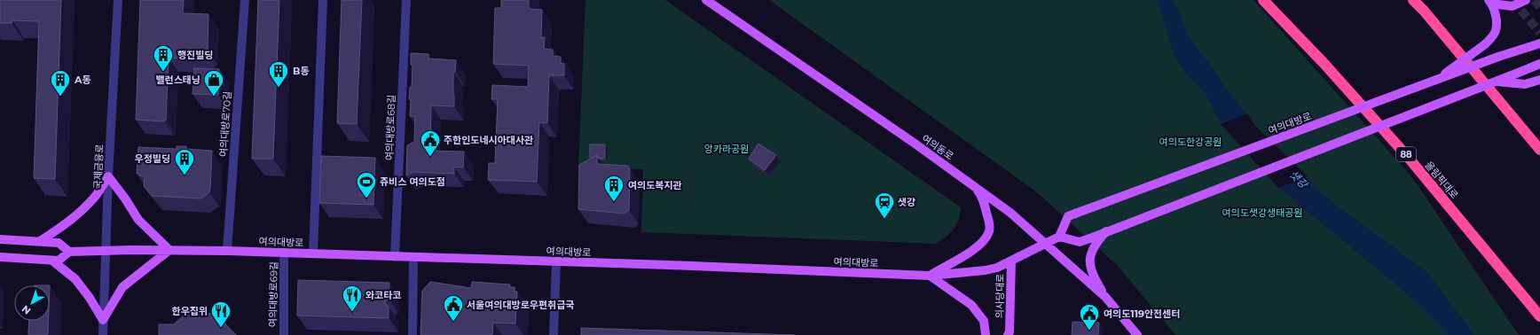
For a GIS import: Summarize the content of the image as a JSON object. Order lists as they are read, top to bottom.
{
  "streets": {
    "highway": ["88", "올림픽대로"],
    "main road": ["여의대방로", "여의동로", "의사당대로"],
    "street": [
      "여의대방로70길",
      "여의대방로68길",
      "국제금융로",
      "여의대방로69길"
    ]
  },
  "crossings": [
    ["여의대방로", "여의대방로70길"],
    ["여의대방로", "여의대방로68길"],
    ["여의대방로", "여의동로"],
    ["여의대방로", "국제금융로"],
    ["여의대방로", "여의대방로69길"],
    ["여의대방로", "의사당대로"]
  ],
  "water": ["샛강"],
  "parks": ["여의도한강공원", "앙카라공원", "여의도샛강생태공원"],
  "places": {
    "building": [
      "행진빌딩",
      "B동",
      "A동",
      "우정빌딩",
      "여의도복지관"
    ],
    "shop": ["밸런스태닝"],
    "public building": ["주한인도네시아대사관", "서울여의대방로우편취급국", "여의도119안전센터"],
    "sports": ["쥬비스 여의도점"],
    "station": ["샛강"],
    "restaurant": ["와코타코", "한우집위"]
  },
  "north": "bottom left"
}
